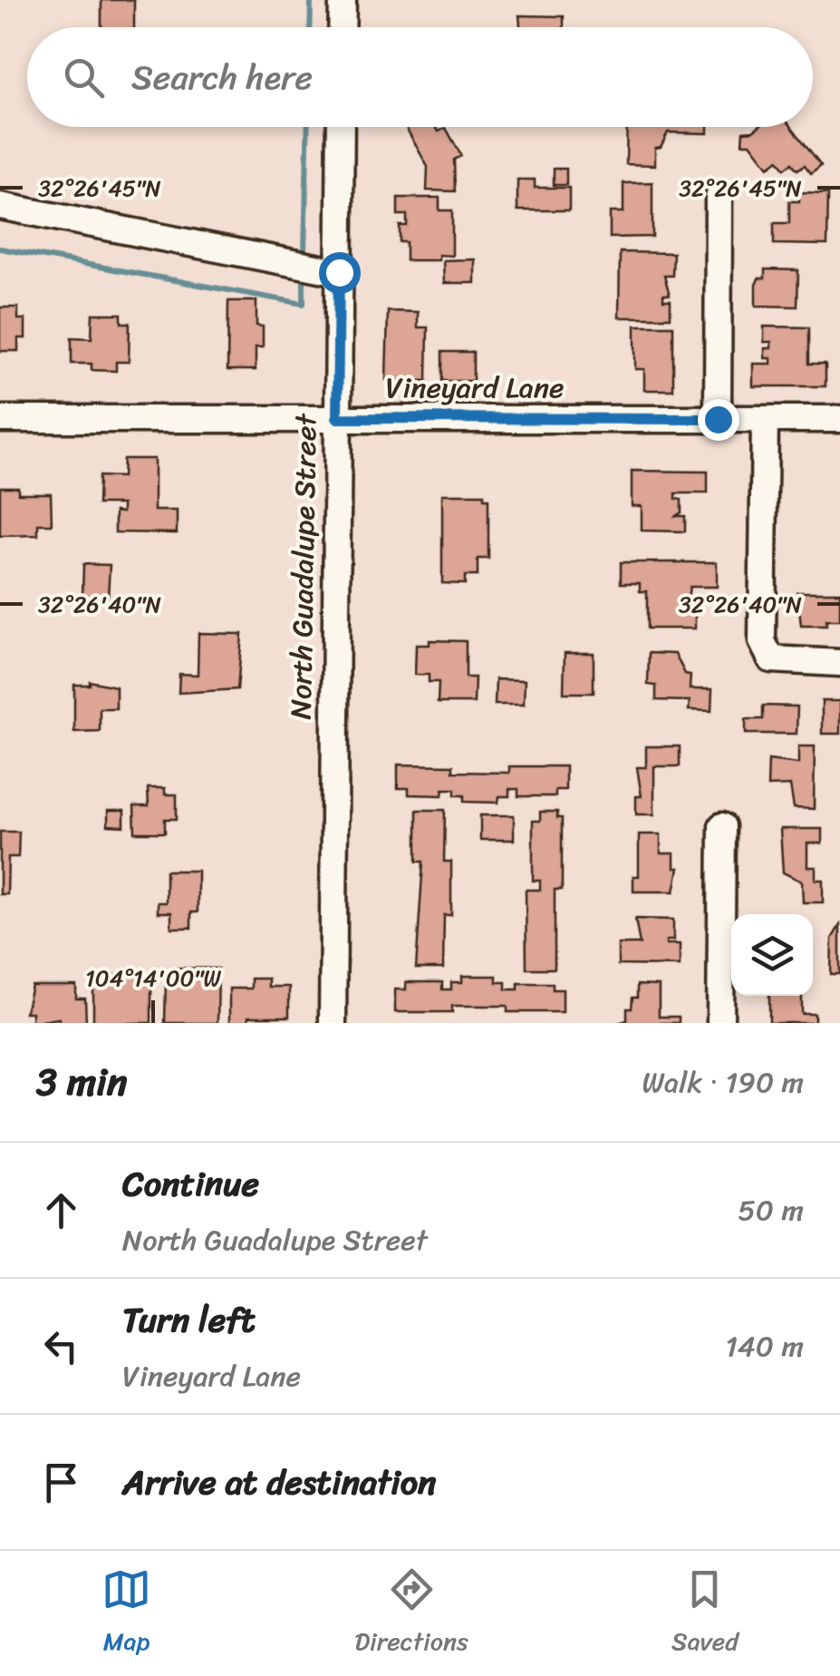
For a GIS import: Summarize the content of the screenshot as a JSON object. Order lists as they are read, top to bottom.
{
  "streets": {
    "street": ["Vineyard Lane", "North Guadalupe Street"]
  },
  "crossings": [
    ["Vineyard Lane", "North Guadalupe Street"]
  ],
  "page": {
    "search": "Search here",
    "heading": ["3 min", "Walk · 190 m"],
    "list": [
      ["Continue", "North Guadalupe Street", "50 m"],
      ["Turn left", "Vineyard Lane", "140 m"],
      "Arrive at destination"
    ],
    "nav": ["Map", "Directions", "Saved"]
  },
  "coordinates": ["32°26'45\"N", "32°26'40\"N", "104°14'00\"W"]
}
